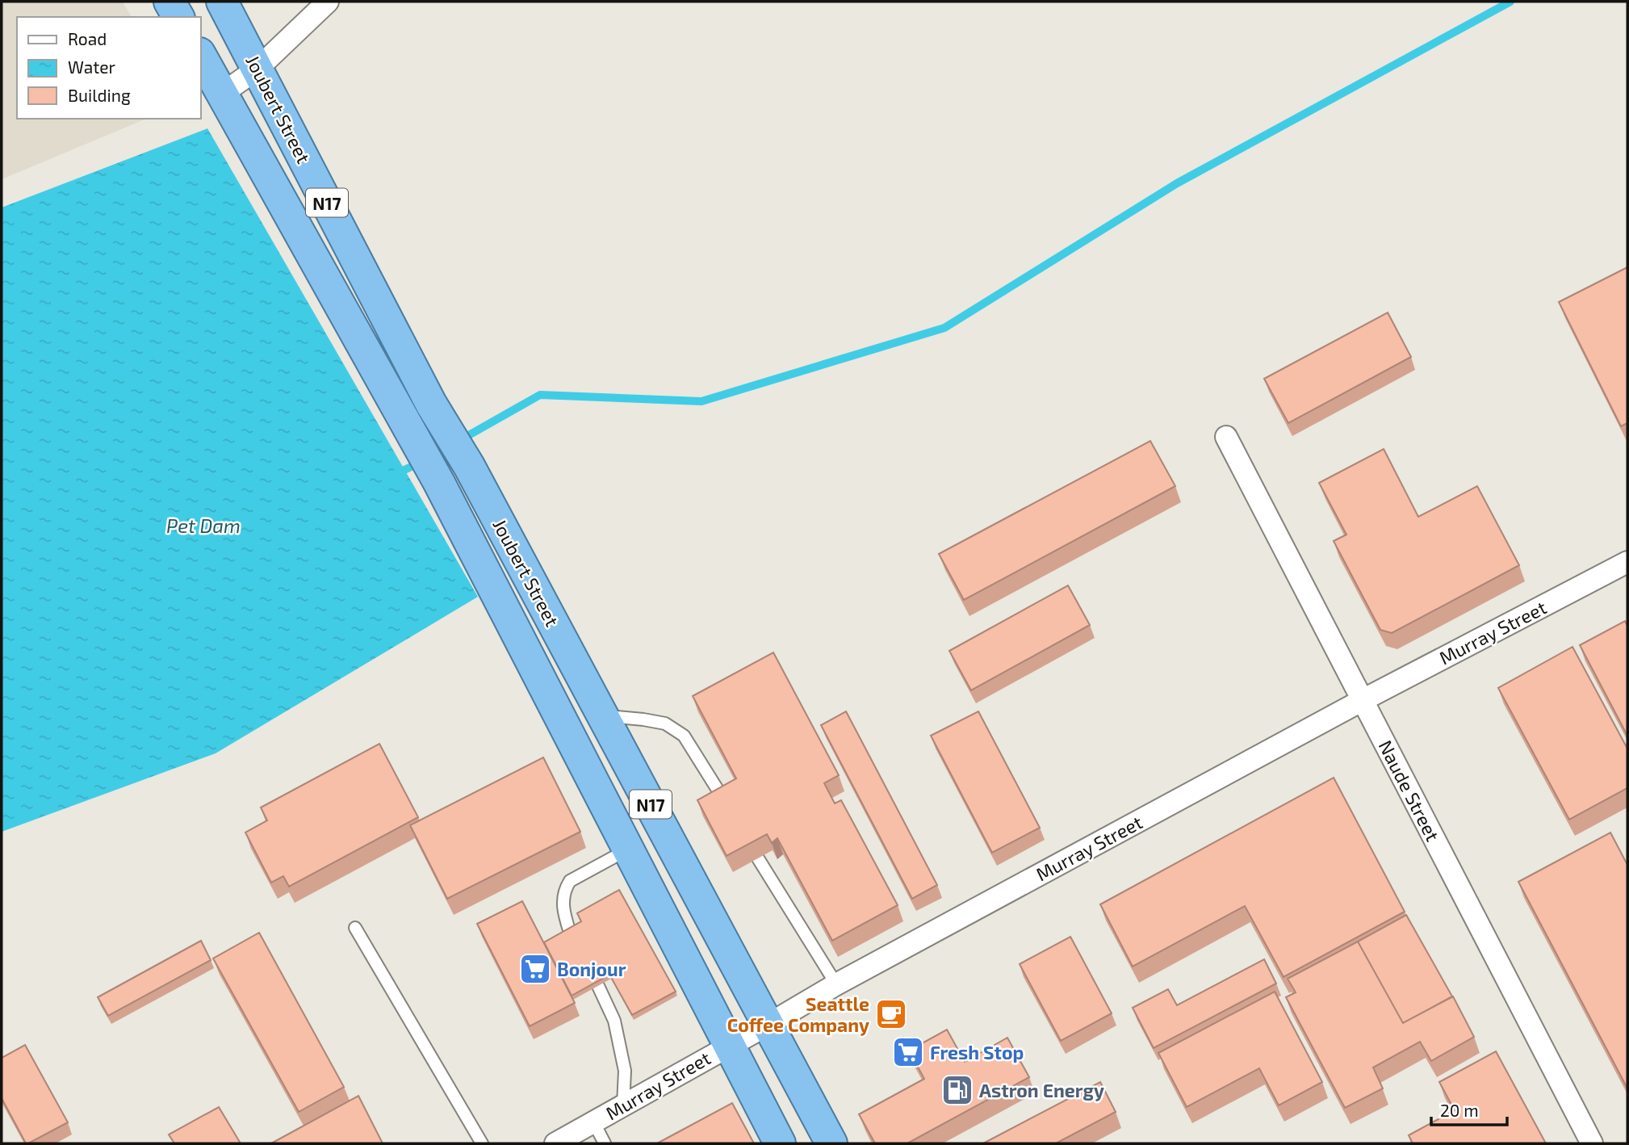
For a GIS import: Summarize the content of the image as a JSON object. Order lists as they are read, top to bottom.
{
  "streets": {
    "highway": ["Joubert Street", "N17"],
    "street": ["Murray Street", "Naude Street"]
  },
  "crossings": [
    ["Joubert Street", "Murray Street"],
    ["Murray Street", "Naude Street"]
  ],
  "water": ["Pet Dam"],
  "places": {
    "supermarket": ["Bonjour", "Fresh Stop"],
    "cafe": ["Seattle Coffee Company"],
    "fuel station": ["Astron Energy"]
  },
  "legend": ["Road", "Water", "Building"],
  "scale_bar": "20 m"
}
